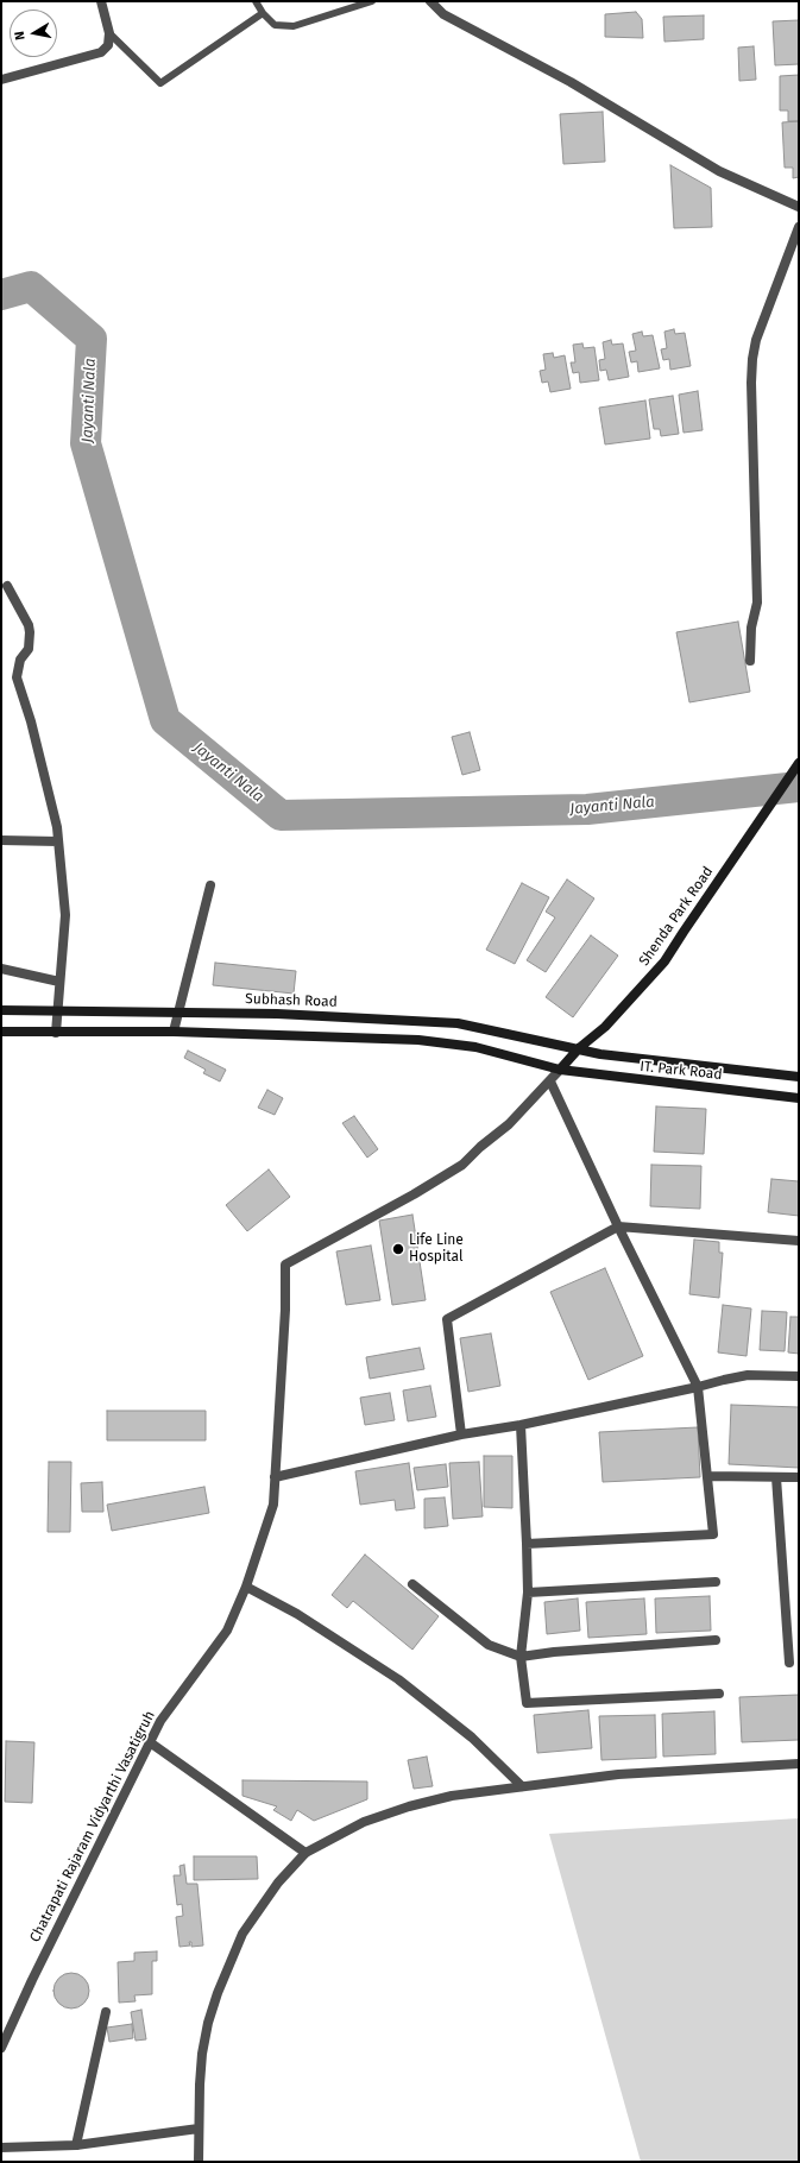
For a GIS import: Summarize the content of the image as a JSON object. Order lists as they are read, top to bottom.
{
  "streets": {
    "main road": ["Shenda Park Road", "Subhash Road", "IT. Park Road"],
    "street": ["Chatrapati Rajaram Vidyarthi Vasatigruh"]
  },
  "crossings": [
    ["Shenda Park Road", "Subhash Road"],
    ["Shenda Park Road", "IT. Park Road"],
    ["Shenda Park Road", "Chatrapati Rajaram Vidyarthi Vasatigruh"],
    ["Subhash Road", "IT. Park Road"],
    ["IT. Park Road", "Chatrapati Rajaram Vidyarthi Vasatigruh"]
  ],
  "water": ["Jayanti Nala"],
  "places": ["Life Line Hospital"],
  "north": "left"
}
